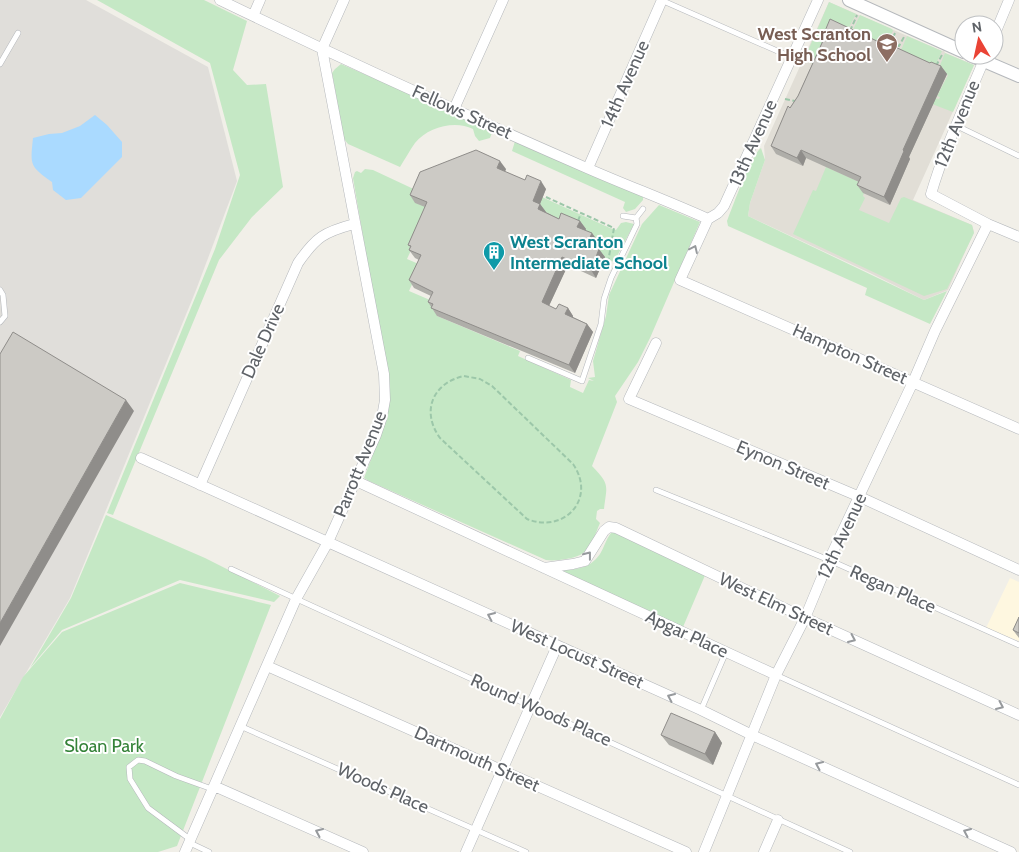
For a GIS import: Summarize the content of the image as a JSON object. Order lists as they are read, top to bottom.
{
  "streets": {
    "street": [
      "14th Avenue",
      "Fellows Street",
      "12th Avenue",
      "13th Avenue",
      "Dale Drive",
      "Hampton Street",
      "Parrott Avenue",
      "Eynon Street",
      "West Elm Street",
      "Apgar Place",
      "West Locust Street",
      "Dartmouth Street"
    ],
    "lane": ["Regan Place", "Round Woods Place", "Woods Place"]
  },
  "crossings": [
    ["14th Avenue", "Fellows Street"],
    ["Fellows Street", "13th Avenue"],
    ["Fellows Street", "Parrott Avenue"],
    ["12th Avenue", "Hampton Street"],
    ["12th Avenue", "Eynon Street"],
    ["12th Avenue", "Regan Place"],
    ["12th Avenue", "West Elm Street"],
    ["12th Avenue", "Apgar Place"],
    ["12th Avenue", "West Locust Street"],
    ["12th Avenue", "Round Woods Place"],
    ["13th Avenue", "Hampton Street"],
    ["Dale Drive", "Parrott Avenue"],
    ["Dale Drive", "West Locust Street"],
    ["Parrott Avenue", "Apgar Place"],
    ["Parrott Avenue", "West Locust Street"],
    ["Parrott Avenue", "Round Woods Place"],
    ["Parrott Avenue", "Dartmouth Street"],
    ["Parrott Avenue", "Woods Place"],
    ["West Elm Street", "Apgar Place"]
  ],
  "one_way": ["West Elm Street", "West Locust Street"],
  "parks": ["Sloan Park"],
  "places": {
    "school or university": ["West Scranton High School"],
    "building": ["West Scranton Intermediate School"]
  },
  "north": "top"
}
